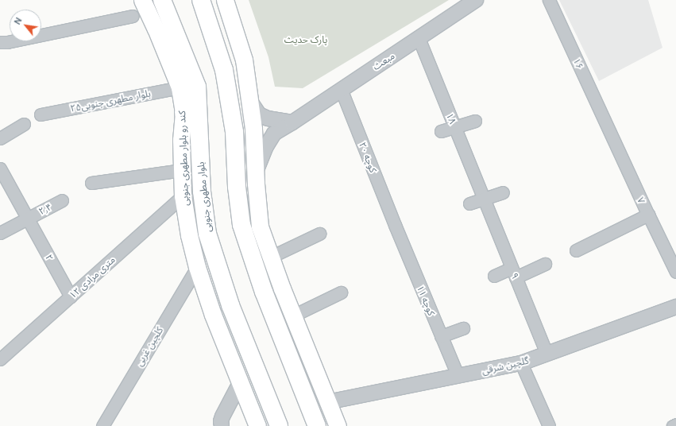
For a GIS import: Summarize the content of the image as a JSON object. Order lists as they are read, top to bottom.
{
  "streets": {
    "main road": ["کند رو بلوار مطهری جنوبی", "بلوار مطهری جنوبی"],
    "street": [
      "مبعث",
      "۱۶",
      "بلوار مطهری جنوبی۲۵",
      "۱۸",
      "کوچه ۲۰",
      "۷",
      "۲٫۴",
      "۲",
      "۹",
      "۱۲ متری مرادی",
      "کوچه ۱۱",
      "کلچین غربی",
      "گلچین شرقی"
    ]
  },
  "crossings": [
    ["مبعث", "۱۸"],
    ["مبعث", "کوچه ۲۰"],
    ["۱۶", "۷"],
    ["بلوار مطهری جنوبی۲۵", "کند رو بلوار مطهری جنوبی"],
    ["۱۸", "۹"],
    ["کوچه ۲۰", "کوچه ۱۱"],
    ["کند رو بلوار مطهری جنوبی", "۱۲ متری مرادی"],
    ["کند رو بلوار مطهری جنوبی", "کلچین غربی"],
    ["۲٫۴", "۲"],
    ["۲", "۱۲ متری مرادی"],
    ["۹", "گلچین شرقی"],
    ["کوچه ۱۱", "گلچین شرقی"]
  ],
  "parks": ["پارک حدیث"],
  "north": "top left"
}
